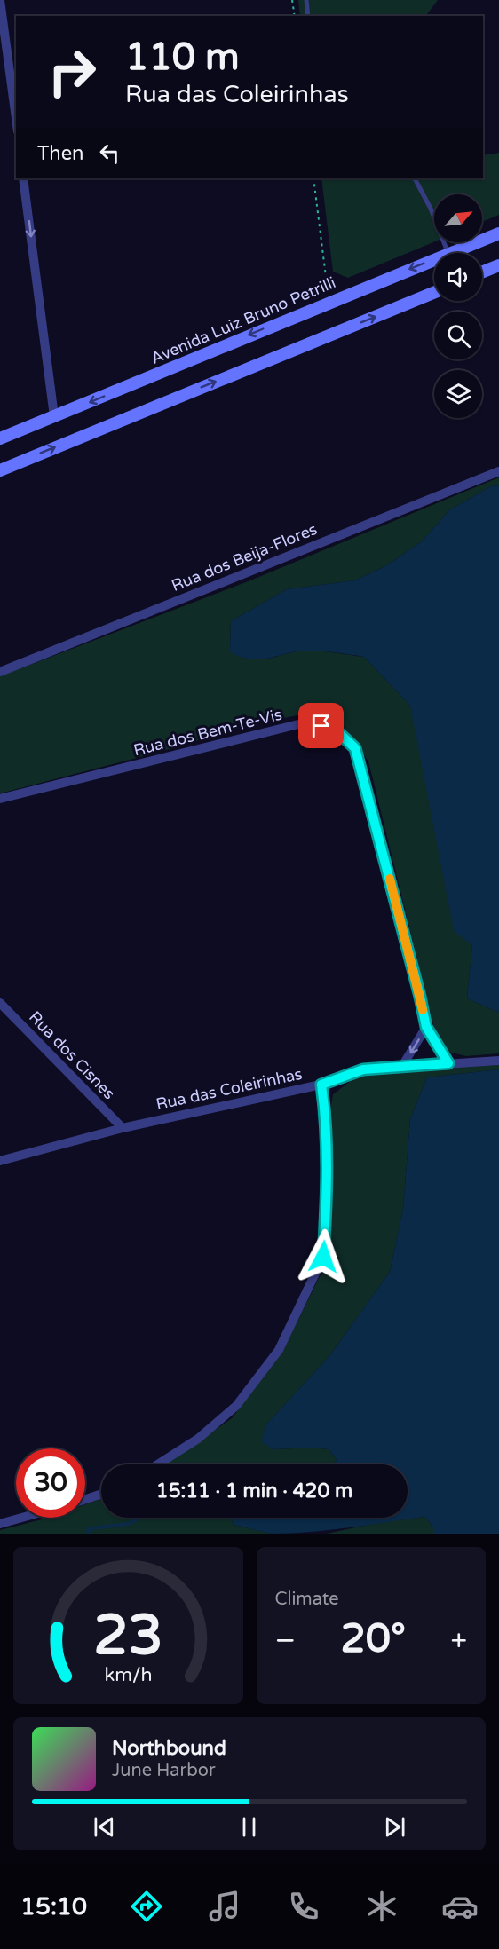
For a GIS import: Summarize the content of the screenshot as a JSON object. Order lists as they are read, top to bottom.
{
  "streets": {
    "main road": ["Avenida Luiz Bruno Petrilli"],
    "street": [
      "Rua dos Beija-Flores",
      "Rua dos Bem-Te-Vis",
      "Rua dos Cisnes",
      "Rua das Coleirinhas"
    ]
  },
  "crossings": [
    ["Rua dos Bem-Te-Vis", "Rua das Coleirinhas"],
    ["Rua dos Cisnes", "Rua das Coleirinhas"]
  ],
  "north": "top right",
  "page": {
    "turn": ["110 m", "Rua das Coleirinhas"],
    "then": "Then",
    "limit": "30",
    "trip": "15:11 · 1 min · 420 m",
    "tile": "Climate",
    "heat": ["−", "20°", "+"],
    "song": ["Northbound", "June Harbor"],
    "tabs": "15:10",
    "gauge": ["23", "km/h"]
  }
}
